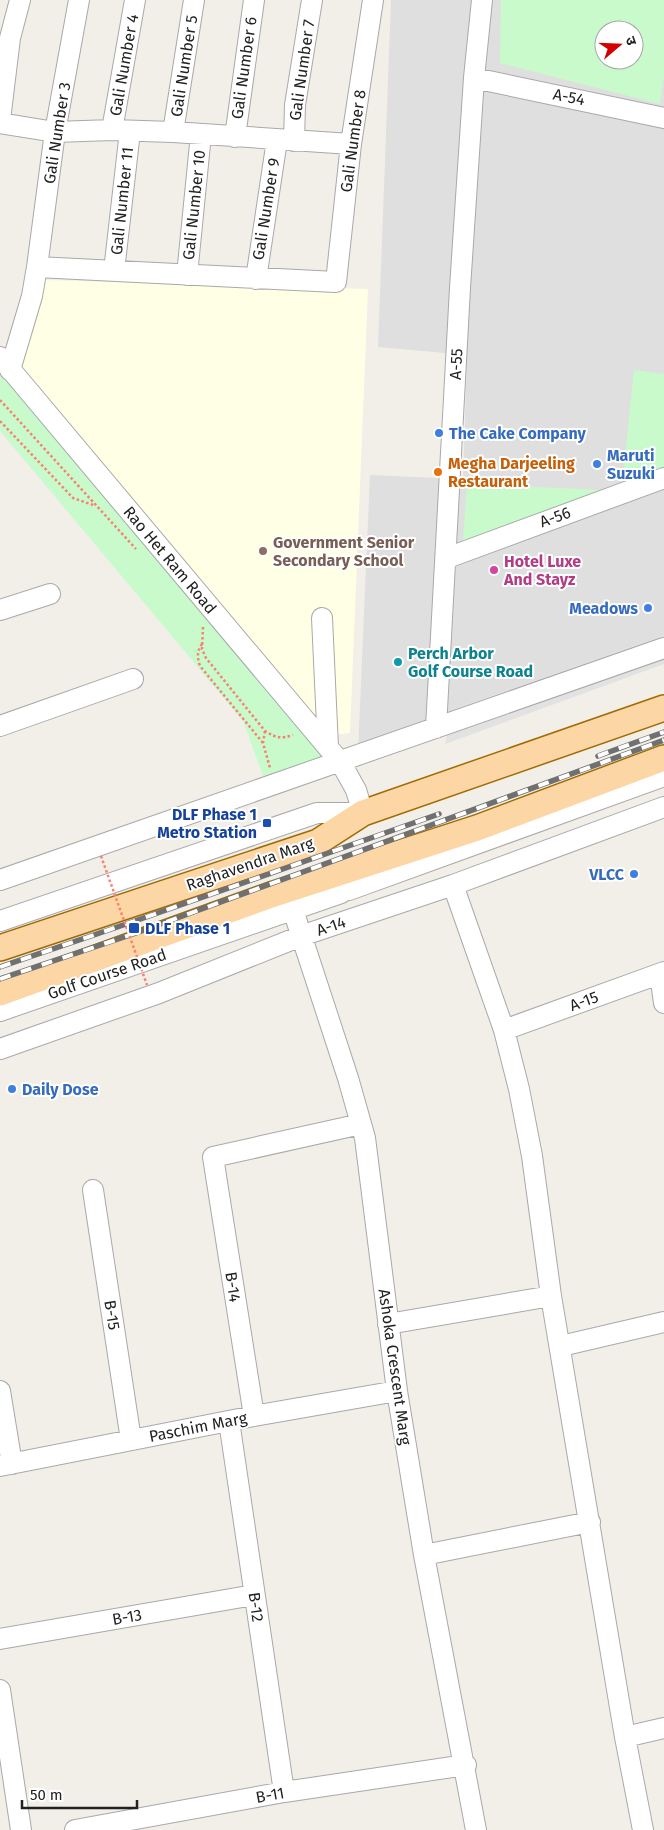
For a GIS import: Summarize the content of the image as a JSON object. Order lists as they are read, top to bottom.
{
  "streets": {
    "main road": ["Raghavendra Marg"],
    "street": [
      "Gali Number 4",
      "Gali Number 5",
      "Gali Number 6",
      "Gali Number 7",
      "A-54",
      "Gali Number 3",
      "Gali Number 8",
      "Gali Number 11",
      "Gali Number 10",
      "Gali Number 9",
      "A-55",
      "A-56",
      "Rao Het Ram Road",
      "A-14",
      "Golf Course Road",
      "A-15",
      "B-14",
      "B-15",
      "Ashoka Crescent Marg",
      "Paschim Marg",
      "B-12",
      "B-13",
      "B-11"
    ]
  },
  "crossings": [
    ["Gali Number 4", "Gali Number 11"],
    ["Gali Number 7", "Gali Number 9"],
    ["A-54", "A-55"],
    ["Gali Number 3", "Rao Het Ram Road"],
    ["Gali Number 8", "Gali Number 9"],
    ["A-55", "A-56"],
    ["Rao Het Ram Road", "Raghavendra Marg"],
    ["A-14", "Ashoka Crescent Marg"],
    ["Golf Course Road", "Ashoka Crescent Marg"],
    ["B-14", "Ashoka Crescent Marg"],
    ["B-14", "Paschim Marg"],
    ["B-15", "Paschim Marg"],
    ["Ashoka Crescent Marg", "Paschim Marg"],
    ["Ashoka Crescent Marg", "B-11"],
    ["Paschim Marg", "B-12"],
    ["B-12", "B-13"],
    ["B-12", "B-11"]
  ],
  "places": {
    "other": [
      "The Cake Company",
      "Maruti Suzuki",
      "Megha Darjeeling Restaurant",
      "Government Senior Secondary School",
      "Hotel Luxe And Stayz",
      "Meadows",
      "Perch Arbor Golf Course Road",
      "VLCC",
      "Daily Dose"
    ],
    "transit": ["DLF Phase 1 Metro Station", "DLF Phase 1"]
  },
  "scale_bar": "50 m",
  "north": "right"
}
